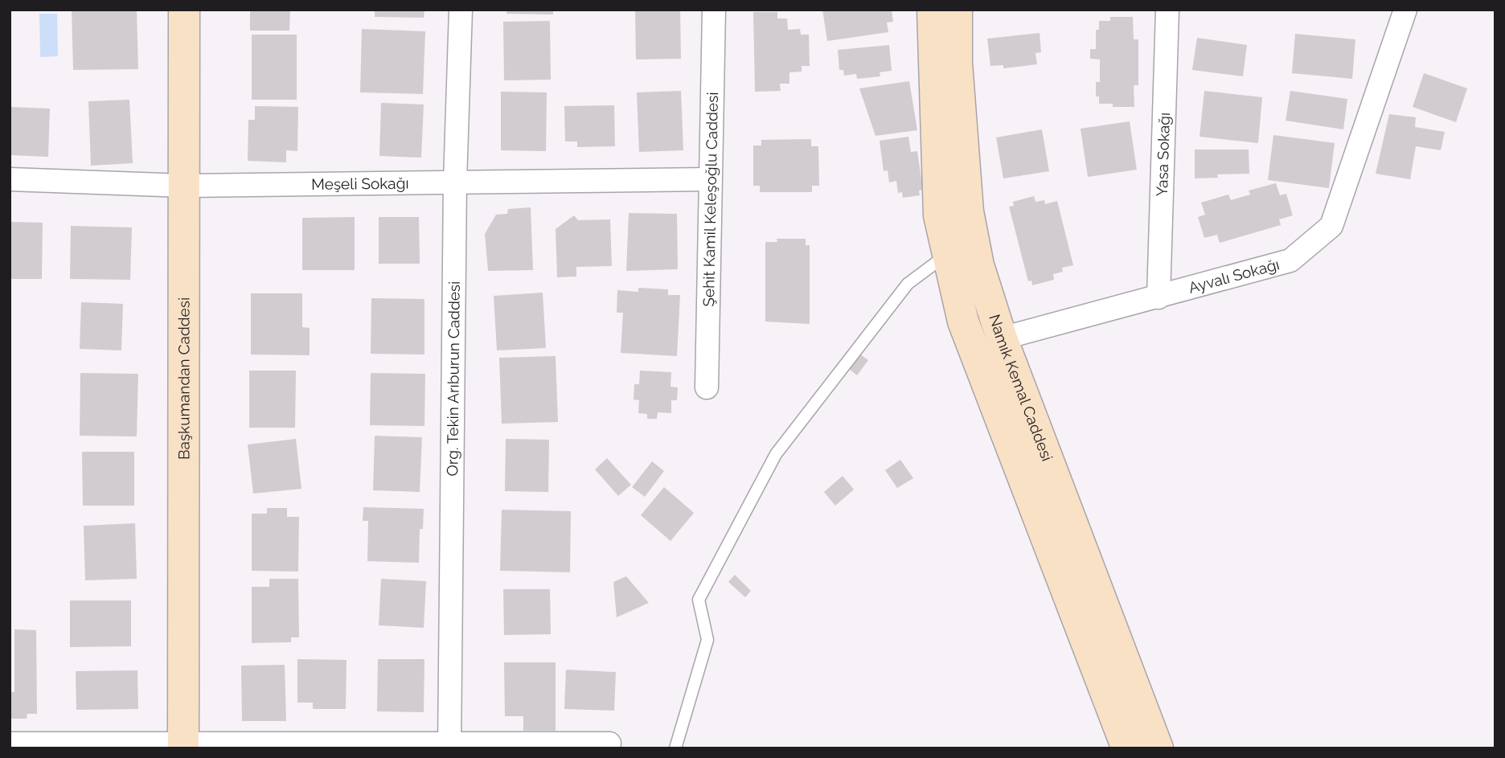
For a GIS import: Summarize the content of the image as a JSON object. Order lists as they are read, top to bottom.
{
  "streets": {
    "street": [
      "Yasa Sokağı",
      "Meşeli Sokağı",
      "Şehit Kamil Keleşoğlu Caddesi",
      "Ayvalı Sokağı",
      "Org. Tekin Arıburun Caddesi",
      "Başkumandan Caddesi",
      "Namık Kemal Caddesi"
    ]
  },
  "crossings": [
    ["Yasa Sokağı", "Ayvalı Sokağı"],
    ["Meşeli Sokağı", "Şehit Kamil Keleşoğlu Caddesi"],
    ["Meşeli Sokağı", "Org. Tekin Arıburun Caddesi"],
    ["Meşeli Sokağı", "Başkumandan Caddesi"],
    ["Ayvalı Sokağı", "Namık Kemal Caddesi"]
  ]
}
